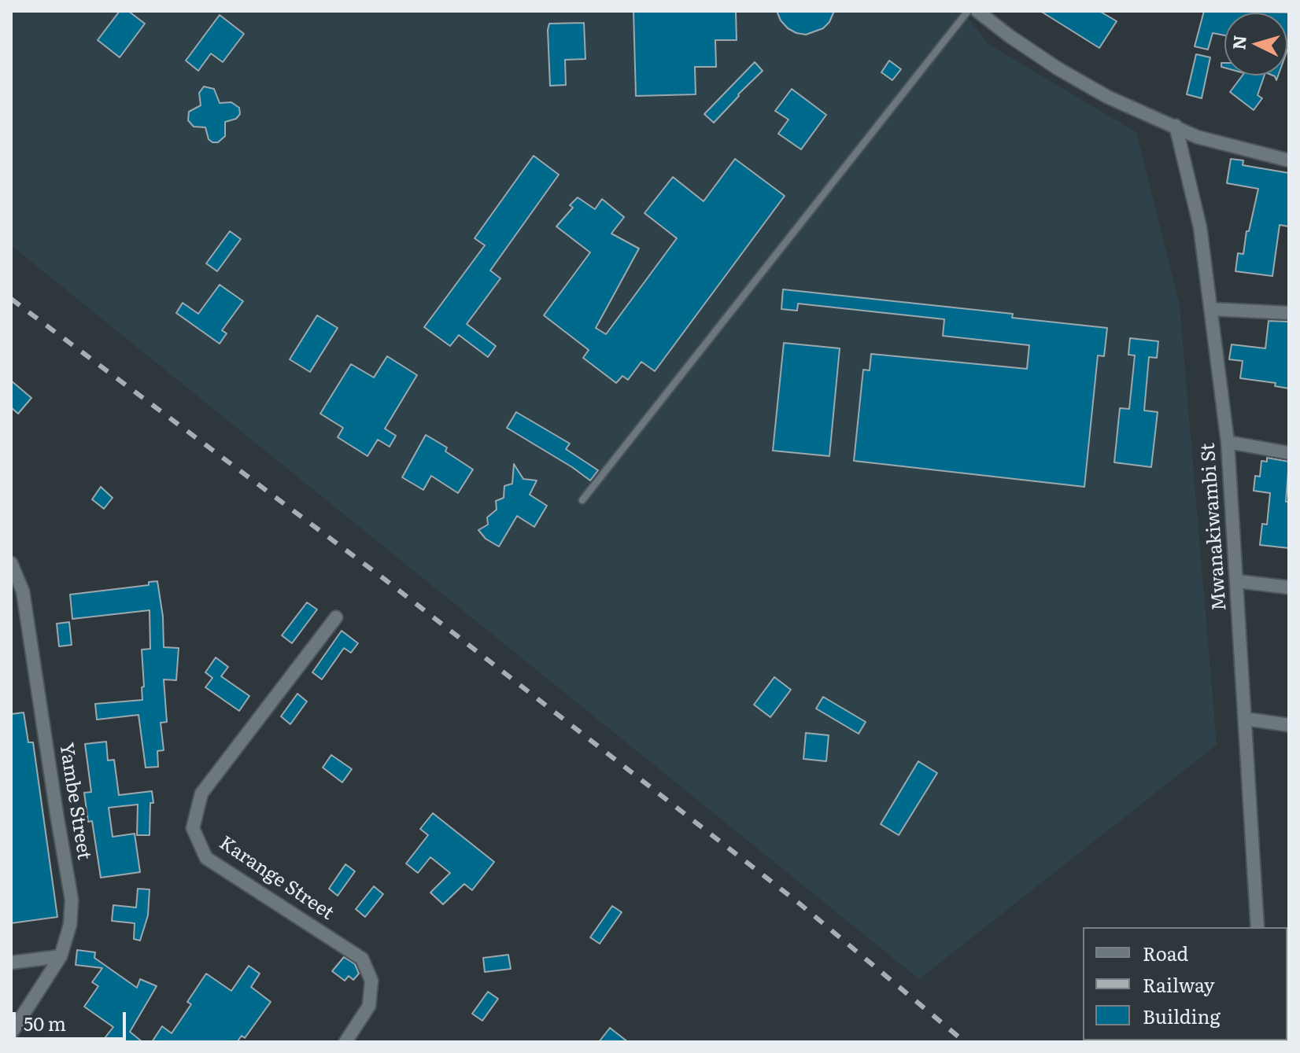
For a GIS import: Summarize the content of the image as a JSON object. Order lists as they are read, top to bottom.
{
  "streets": {
    "street": ["Mwanakiwambi St", "Yambe Street", "Karange Street"]
  },
  "legend": ["Road", "Railway", "Building"],
  "scale_bar": "50 m",
  "north": "left"
}
